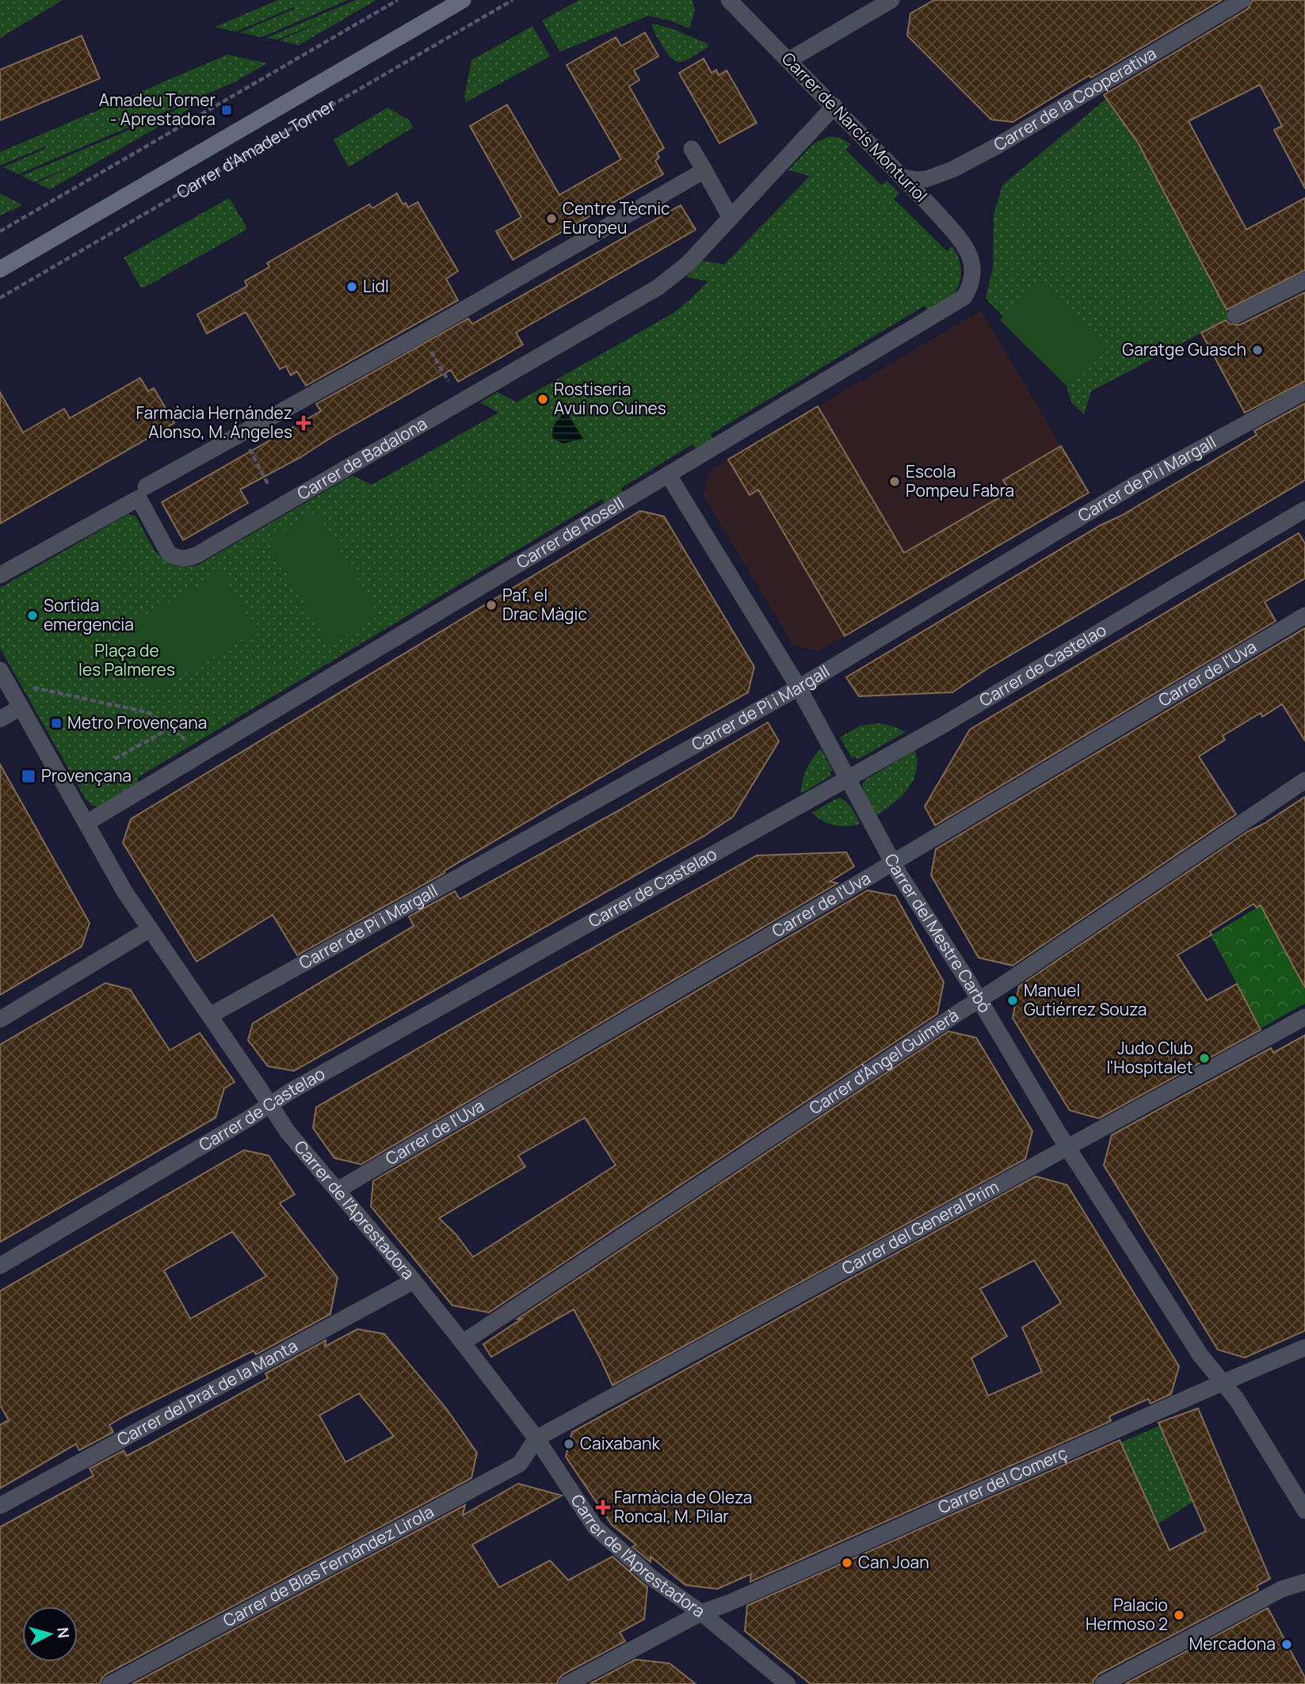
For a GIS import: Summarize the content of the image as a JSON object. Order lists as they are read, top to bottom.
{
  "streets": {
    "street": [
      "Carrer de la Cooperativa",
      "Carrer de Narcís Monturiol",
      "Carrer d'Amadeu Torner",
      "Carrer de Badalona",
      "Carrer de Pi i Margall",
      "Carrer de Rosell",
      "Carrer de Castelao",
      "Carrer de l'Uva",
      "Carrer del Mestre Carbó",
      "Carrer d'Àngel Guimerà",
      "Carrer de l'Aprestadora",
      "Carrer del General Prim",
      "Carrer del Prat de la Manta",
      "Carrer del Comerç",
      "Carrer de Blas Fernández Lirola"
    ]
  },
  "crossings": [
    ["Carrer de la Cooperativa", "Carrer de Narcís Monturiol"],
    ["Carrer de Narcís Monturiol", "Carrer de Badalona"],
    ["Carrer de Narcís Monturiol", "Carrer de Rosell"],
    ["Carrer de Pi i Margall", "Carrer del Mestre Carbó"],
    ["Carrer de Pi i Margall", "Carrer de l'Aprestadora"],
    ["Carrer de Rosell", "Carrer del Mestre Carbó"],
    ["Carrer de Rosell", "Carrer de l'Aprestadora"],
    ["Carrer de Castelao", "Carrer del Mestre Carbó"],
    ["Carrer de Castelao", "Carrer de l'Aprestadora"],
    ["Carrer de l'Uva", "Carrer del Mestre Carbó"],
    ["Carrer de l'Uva", "Carrer de l'Aprestadora"],
    ["Carrer del Mestre Carbó", "Carrer d'Àngel Guimerà"],
    ["Carrer del Mestre Carbó", "Carrer del General Prim"],
    ["Carrer del Mestre Carbó", "Carrer del Comerç"],
    ["Carrer d'Àngel Guimerà", "Carrer de l'Aprestadora"],
    ["Carrer de l'Aprestadora", "Carrer del General Prim"],
    ["Carrer de l'Aprestadora", "Carrer del Prat de la Manta"],
    ["Carrer de l'Aprestadora", "Carrer del Comerç"],
    ["Carrer de l'Aprestadora", "Carrer de Blas Fernández Lirola"],
    ["Carrer del General Prim", "Carrer de Blas Fernández Lirola"]
  ],
  "parks": ["Plaça de les Palmeres"],
  "places": {
    "transit": ["Amadeu Torner - Aprestadora", "Metro Provençana", "Provençana"],
    "other": [
      "Centre Tècnic Europeu",
      "Lidl",
      "Garatge Guasch",
      "Rostiseria Avui no Cuines",
      "Escola Pompeu Fabra",
      "Paf, el Drac Màgic",
      "Sortida emergencia",
      "Manuel Gutiérrez Souza",
      "Judo Club l'Hospitalet",
      "Caixabank",
      "Can Joan",
      "Palacio Hermoso 2",
      "Mercadona"
    ],
    "health": ["Farmàcia Hernández Alonso, M. Ángeles", "Farmàcia de Oleza Roncal, M. Pilar"]
  },
  "north": "right"
}
